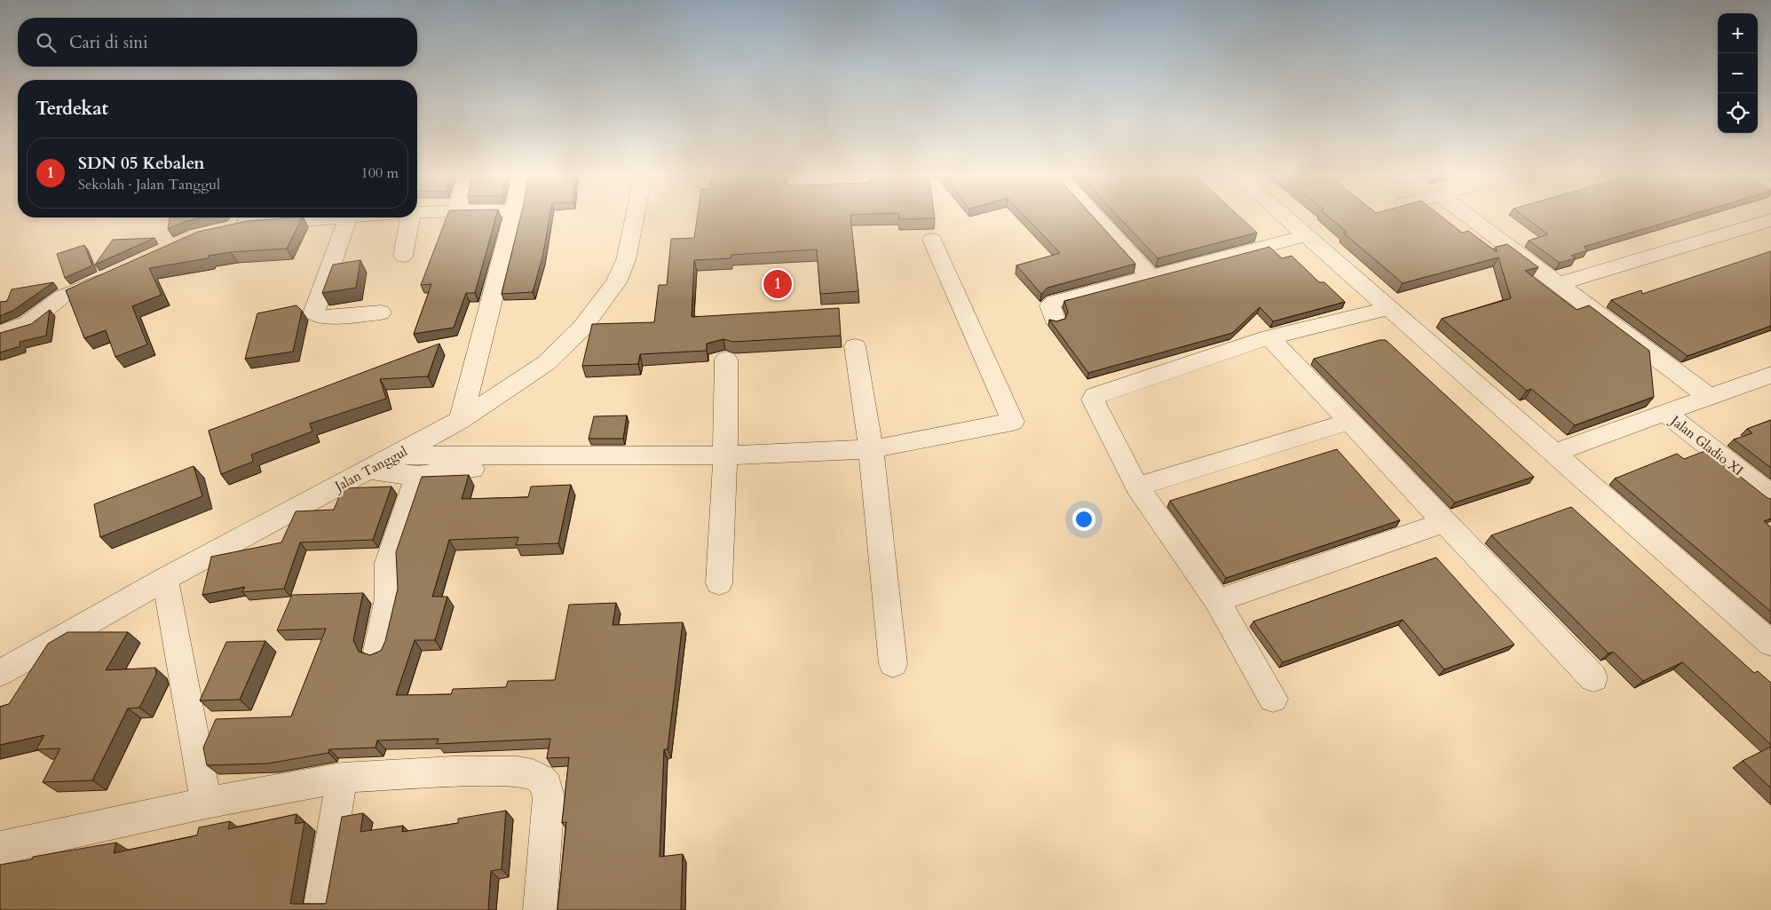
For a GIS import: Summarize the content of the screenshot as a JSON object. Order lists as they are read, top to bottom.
{
  "streets": {
    "street": ["Jalan Gladio XI", "Jalan Tanggul"]
  },
  "page": {
    "map_buttons": ["+", "−"],
    "search": "Cari di sini",
    "heading": "Terdekat",
    "list": [
      {
        "mark": "1",
        "name": "SDN 05 Kebalen",
        "note": "Sekolah · Jalan Tanggul",
        "value": "100 m"
      }
    ],
    "pins": "1"
  }
}
